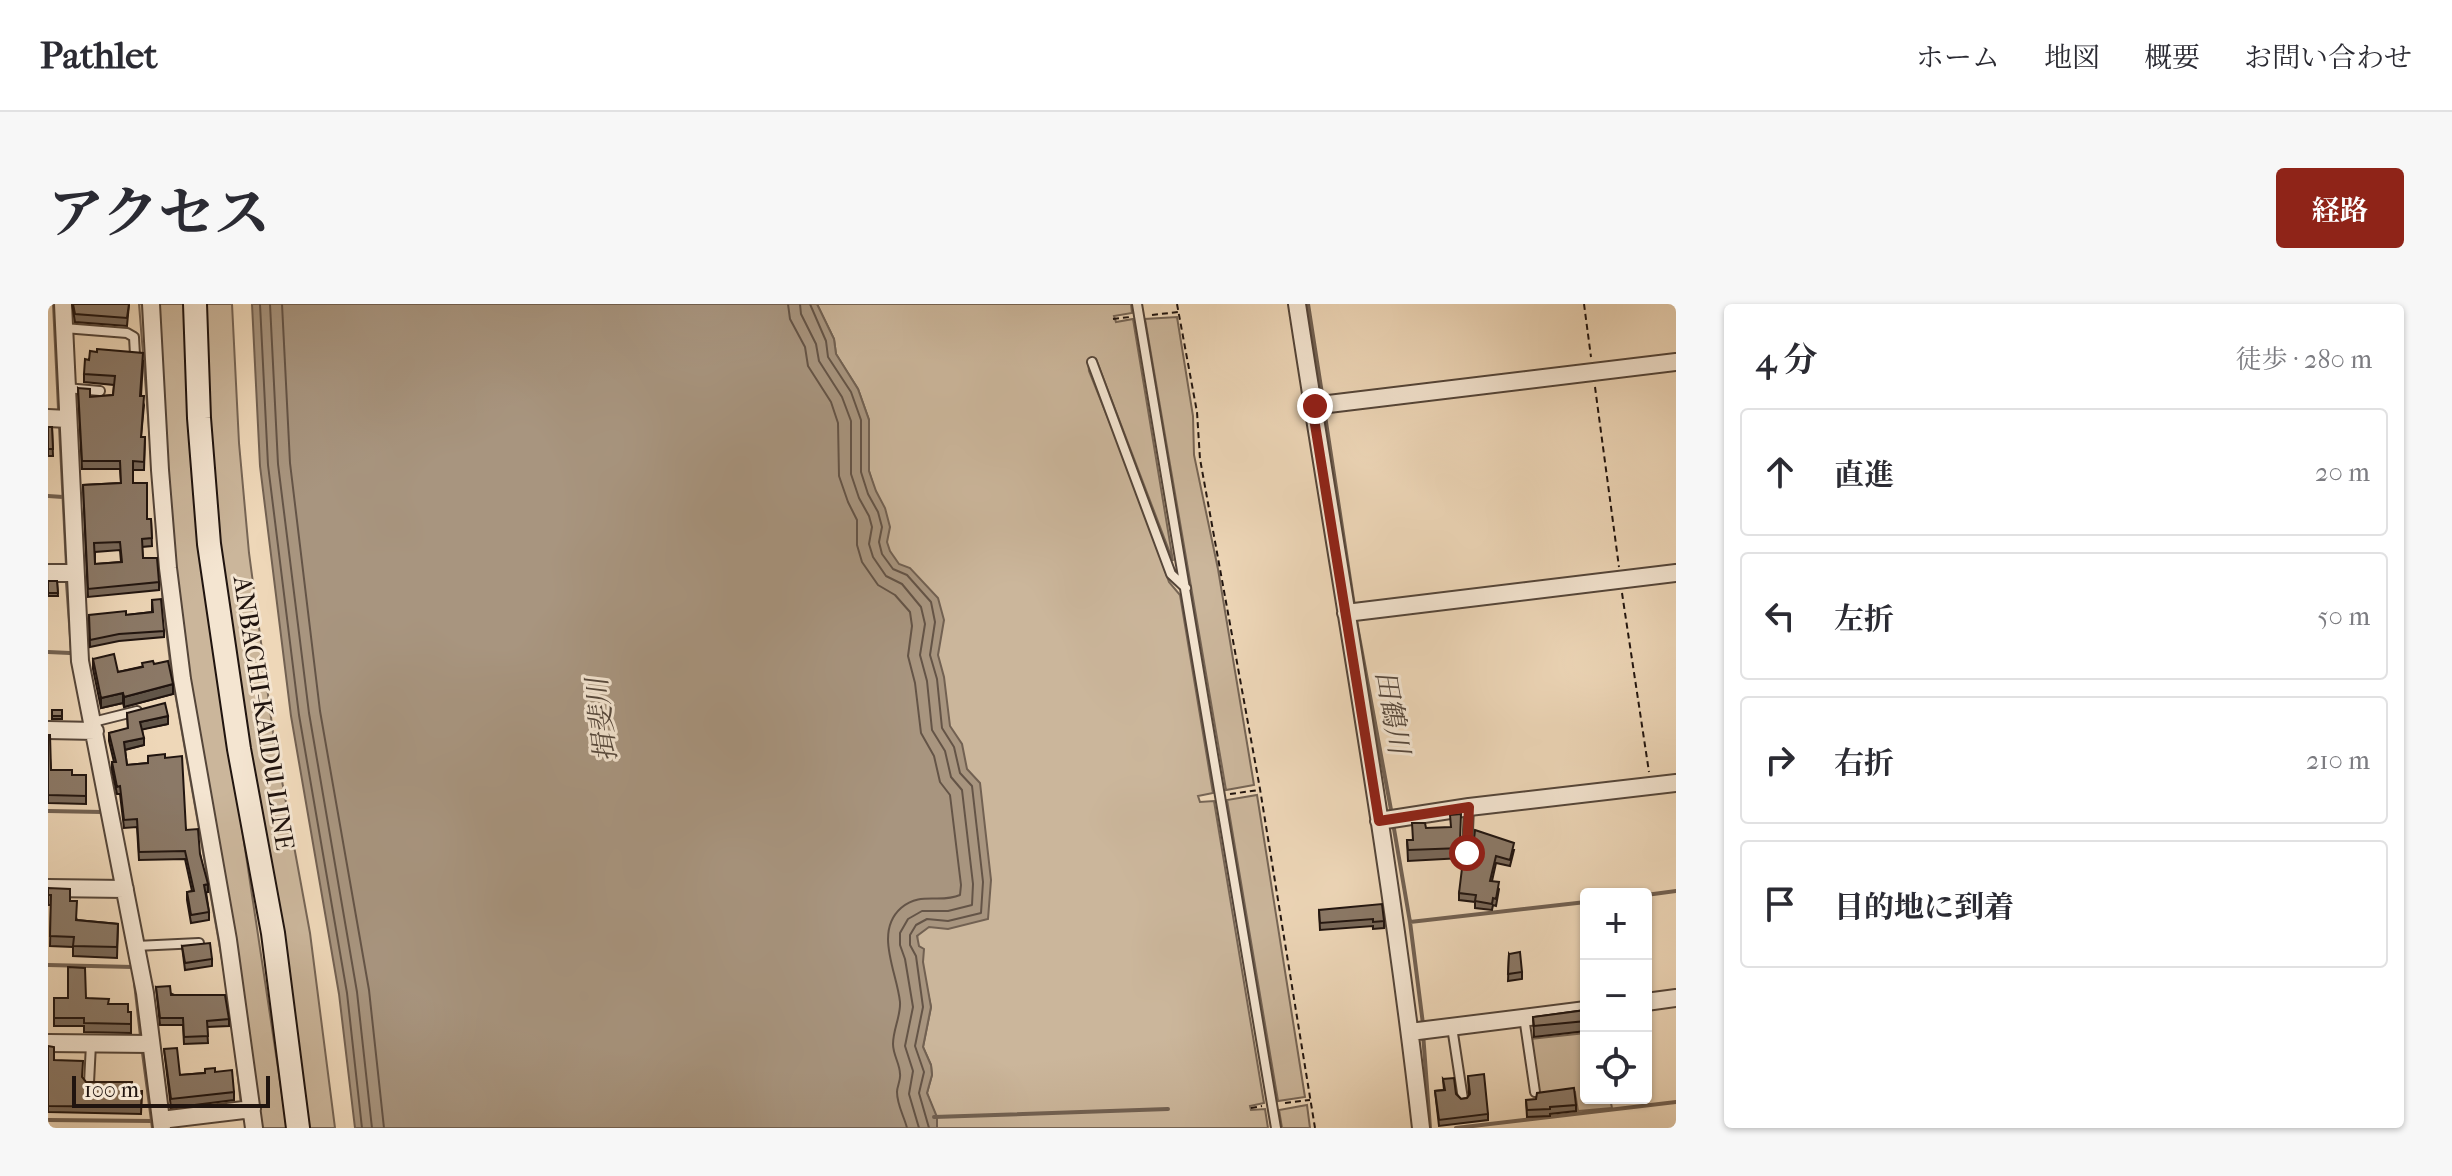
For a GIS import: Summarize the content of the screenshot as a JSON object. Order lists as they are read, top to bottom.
{
  "streets": {
    "main road": ["ANBACHI-KAIDU LINE"]
  },
  "water": ["田鶴川", "揖斐川"],
  "scale_bar": "100 m",
  "page": {
    "header": "Pathlet",
    "nav": [
      "ホーム",
      "地図",
      "概要",
      "お問い合わせ"
    ],
    "title": "アクセス",
    "buttons": "経路",
    "heading": ["4 分", "徒歩 · 280 m"],
    "list": [
      ["直進", "20 m"],
      ["左折", "50 m"],
      ["右折", "210 m"],
      "目的地に到着"
    ],
    "map_buttons": ["+", "−"],
    "scale": "100 m"
  }
}
